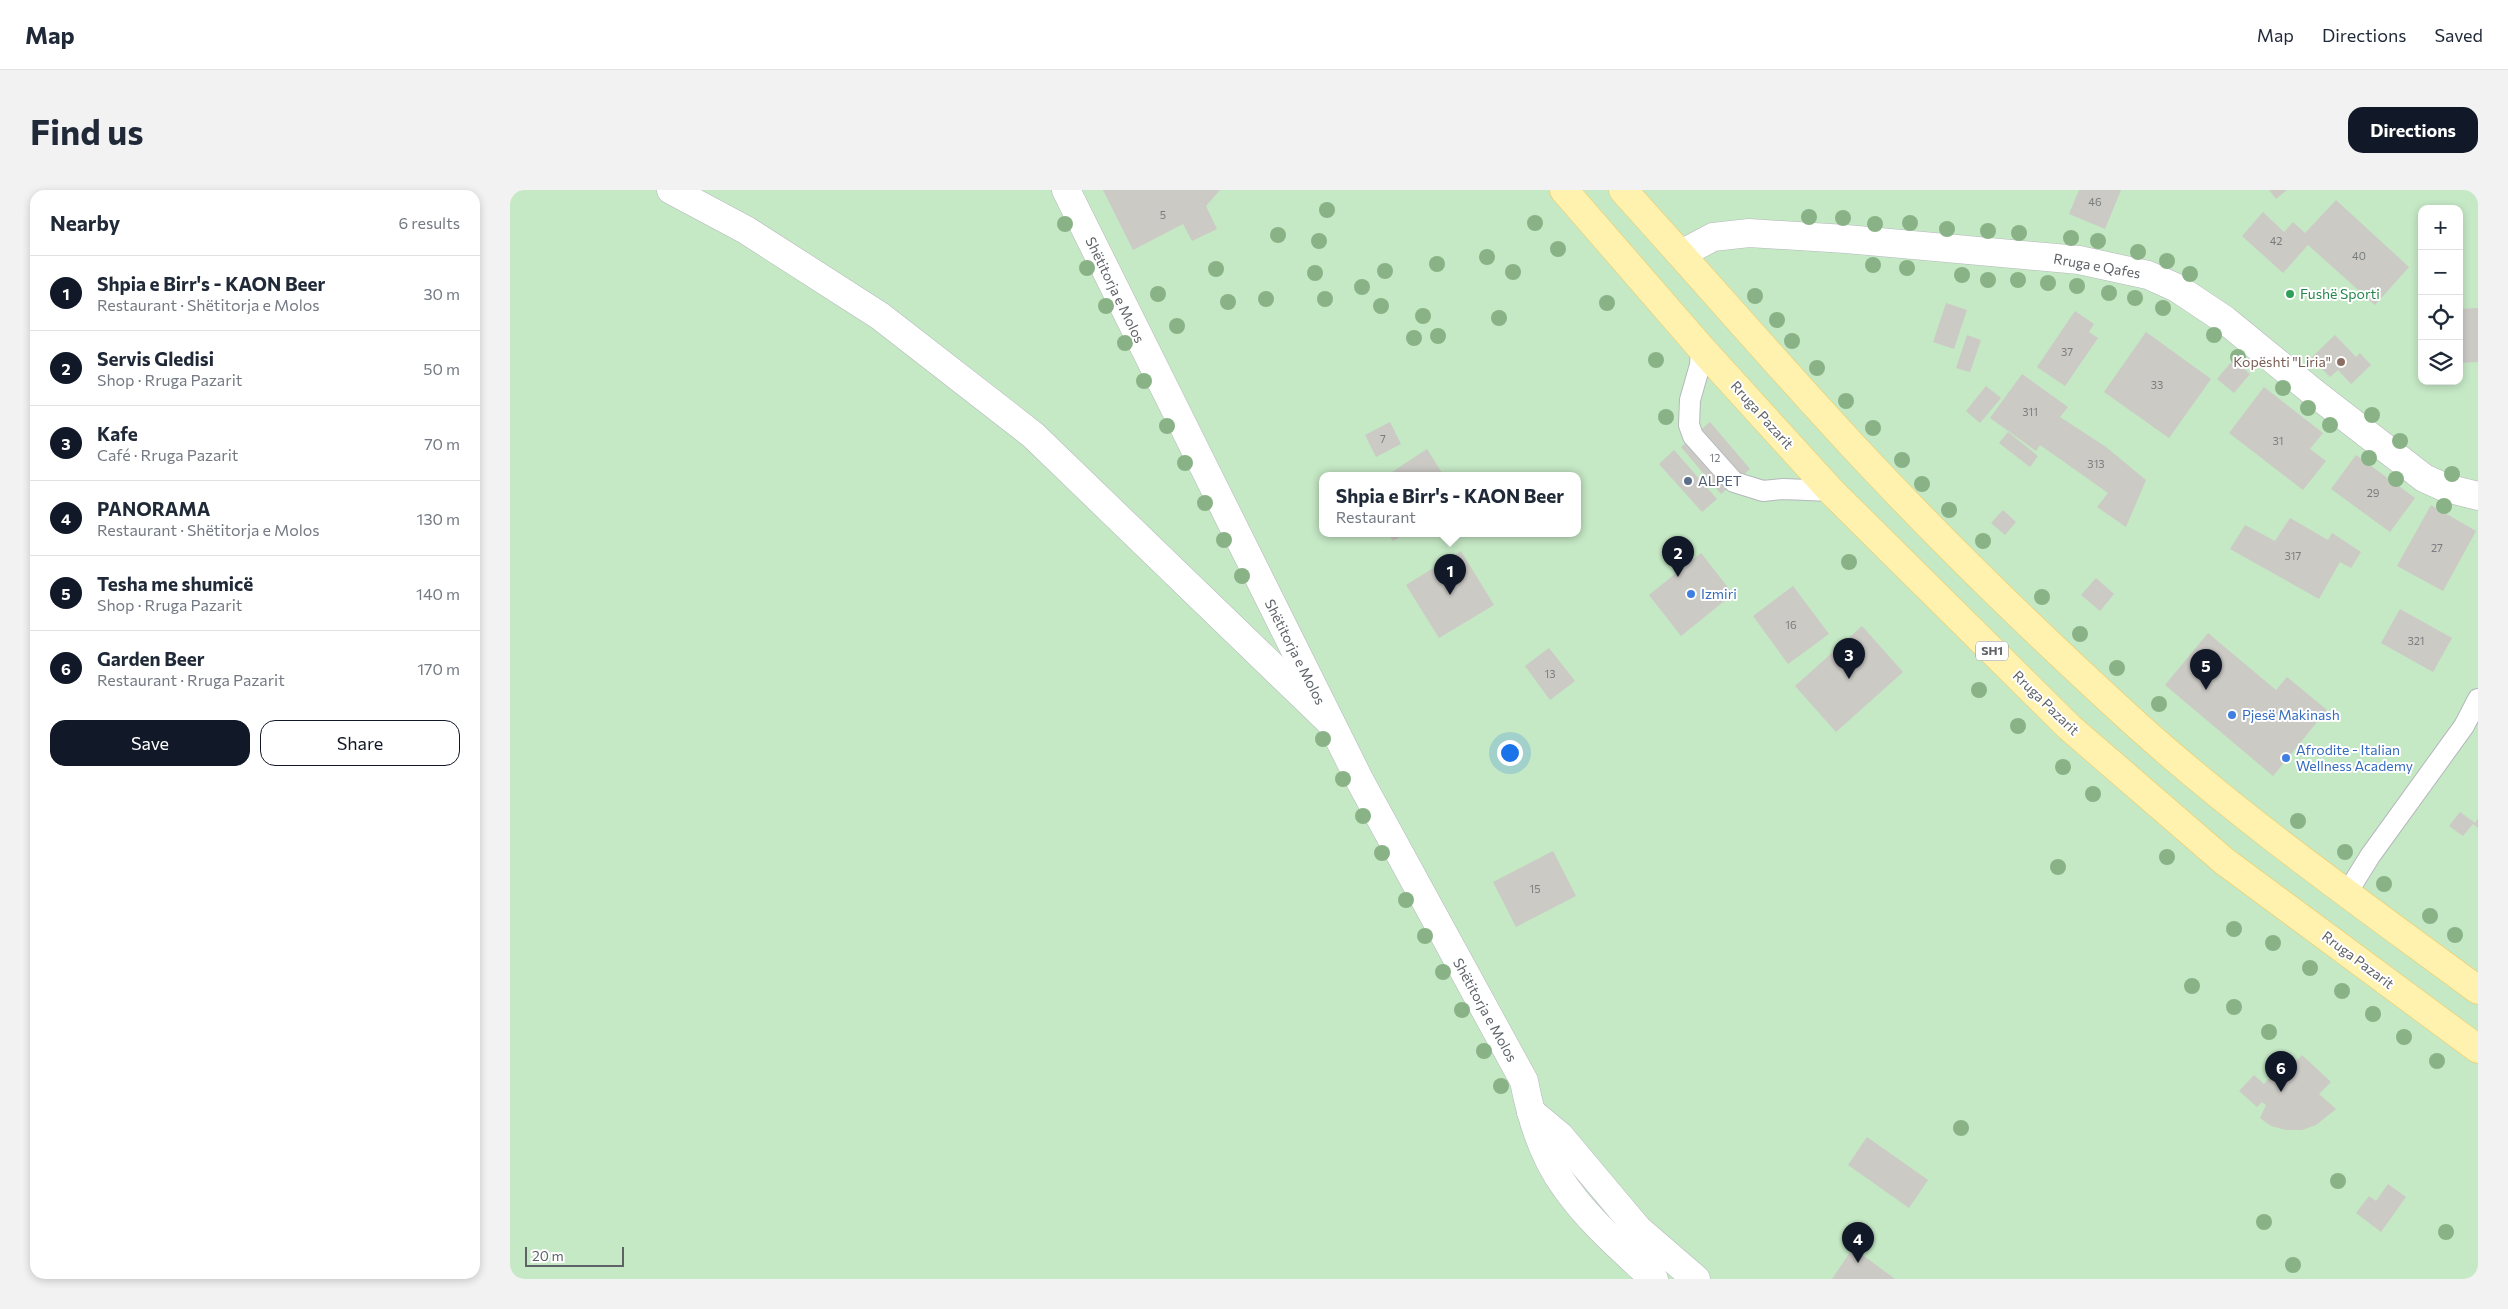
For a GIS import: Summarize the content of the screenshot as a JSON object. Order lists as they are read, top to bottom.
{
  "streets": {
    "main road": ["Rruga Pazarit", "SH1"],
    "street": ["Rruga e Qafes", "Shëtitorja e Molos"]
  },
  "places": [
    "Fushë Sporti",
    "Kopështi \"Liria\"",
    "ALPET",
    "Izmiri",
    "Pjesë Makinash",
    "Afrodite - Italian Wellness Academy"
  ],
  "house_numbers": [
    "46",
    "5",
    "42",
    "40",
    "37",
    "33",
    "311",
    "7",
    "31",
    "12",
    "313",
    "29",
    "27",
    "317",
    "16",
    "321",
    "13",
    "15"
  ],
  "scale_bar": "20 m",
  "page": {
    "header": "Map",
    "nav": ["Map", "Directions", "Saved"],
    "buttons": [
      "Directions",
      ["Save", "Share"]
    ],
    "title": "Find us",
    "heading": ["Nearby", "6 results"],
    "map_buttons": ["+", "−"],
    "list": [
      {
        "mark": "1",
        "name": "Shpia e Birr's - KAON Beer",
        "note": "Restaurant · Shëtitorja e Molos",
        "value": "30 m"
      },
      {
        "mark": "2",
        "name": "Servis Gledisi",
        "note": "Shop · Rruga Pazarit",
        "value": "50 m"
      },
      {
        "mark": "3",
        "name": "Kafe",
        "note": "Café · Rruga Pazarit",
        "value": "70 m"
      },
      {
        "mark": "4",
        "name": "PANORAMA",
        "note": "Restaurant · Shëtitorja e Molos",
        "value": "130 m"
      },
      {
        "mark": "5",
        "name": "Tesha me shumicë",
        "note": "Shop · Rruga Pazarit",
        "value": "140 m"
      },
      {
        "mark": "6",
        "name": "Garden Beer",
        "note": "Restaurant · Rruga Pazarit",
        "value": "170 m"
      }
    ],
    "popup": ["Shpia e Birr's - KAON Beer", "Restaurant"],
    "pins": [
      "2",
      "1",
      "3",
      "5",
      "6",
      "4"
    ],
    "scale": "20 m"
  }
}
